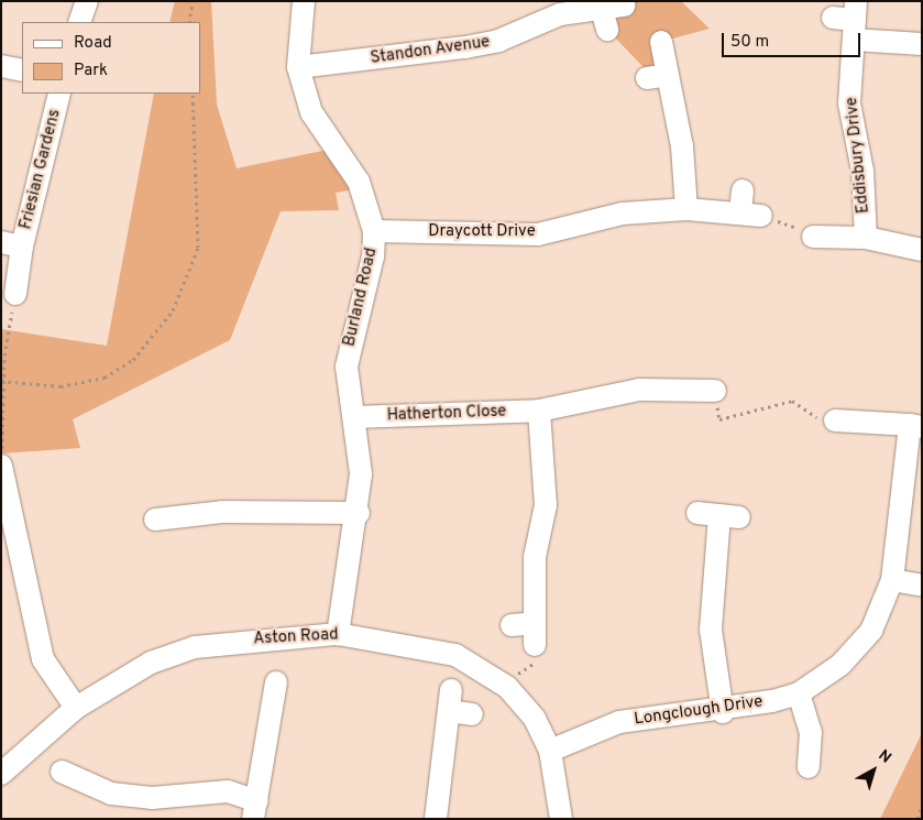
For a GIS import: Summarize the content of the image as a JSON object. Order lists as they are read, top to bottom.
{
  "streets": {
    "street": [
      "Standon Avenue",
      "Eddisbury Drive",
      "Friesian Gardens",
      "Draycott Drive",
      "Burland Road",
      "Hatherton Close",
      "Aston Road",
      "Longclough Drive"
    ]
  },
  "crossings": [
    ["Standon Avenue", "Burland Road"],
    ["Draycott Drive", "Burland Road"],
    ["Burland Road", "Hatherton Close"],
    ["Burland Road", "Aston Road"],
    ["Aston Road", "Longclough Drive"]
  ],
  "legend": ["Road", "Park"],
  "scale_bar": "50 m",
  "north": "top right"
}
